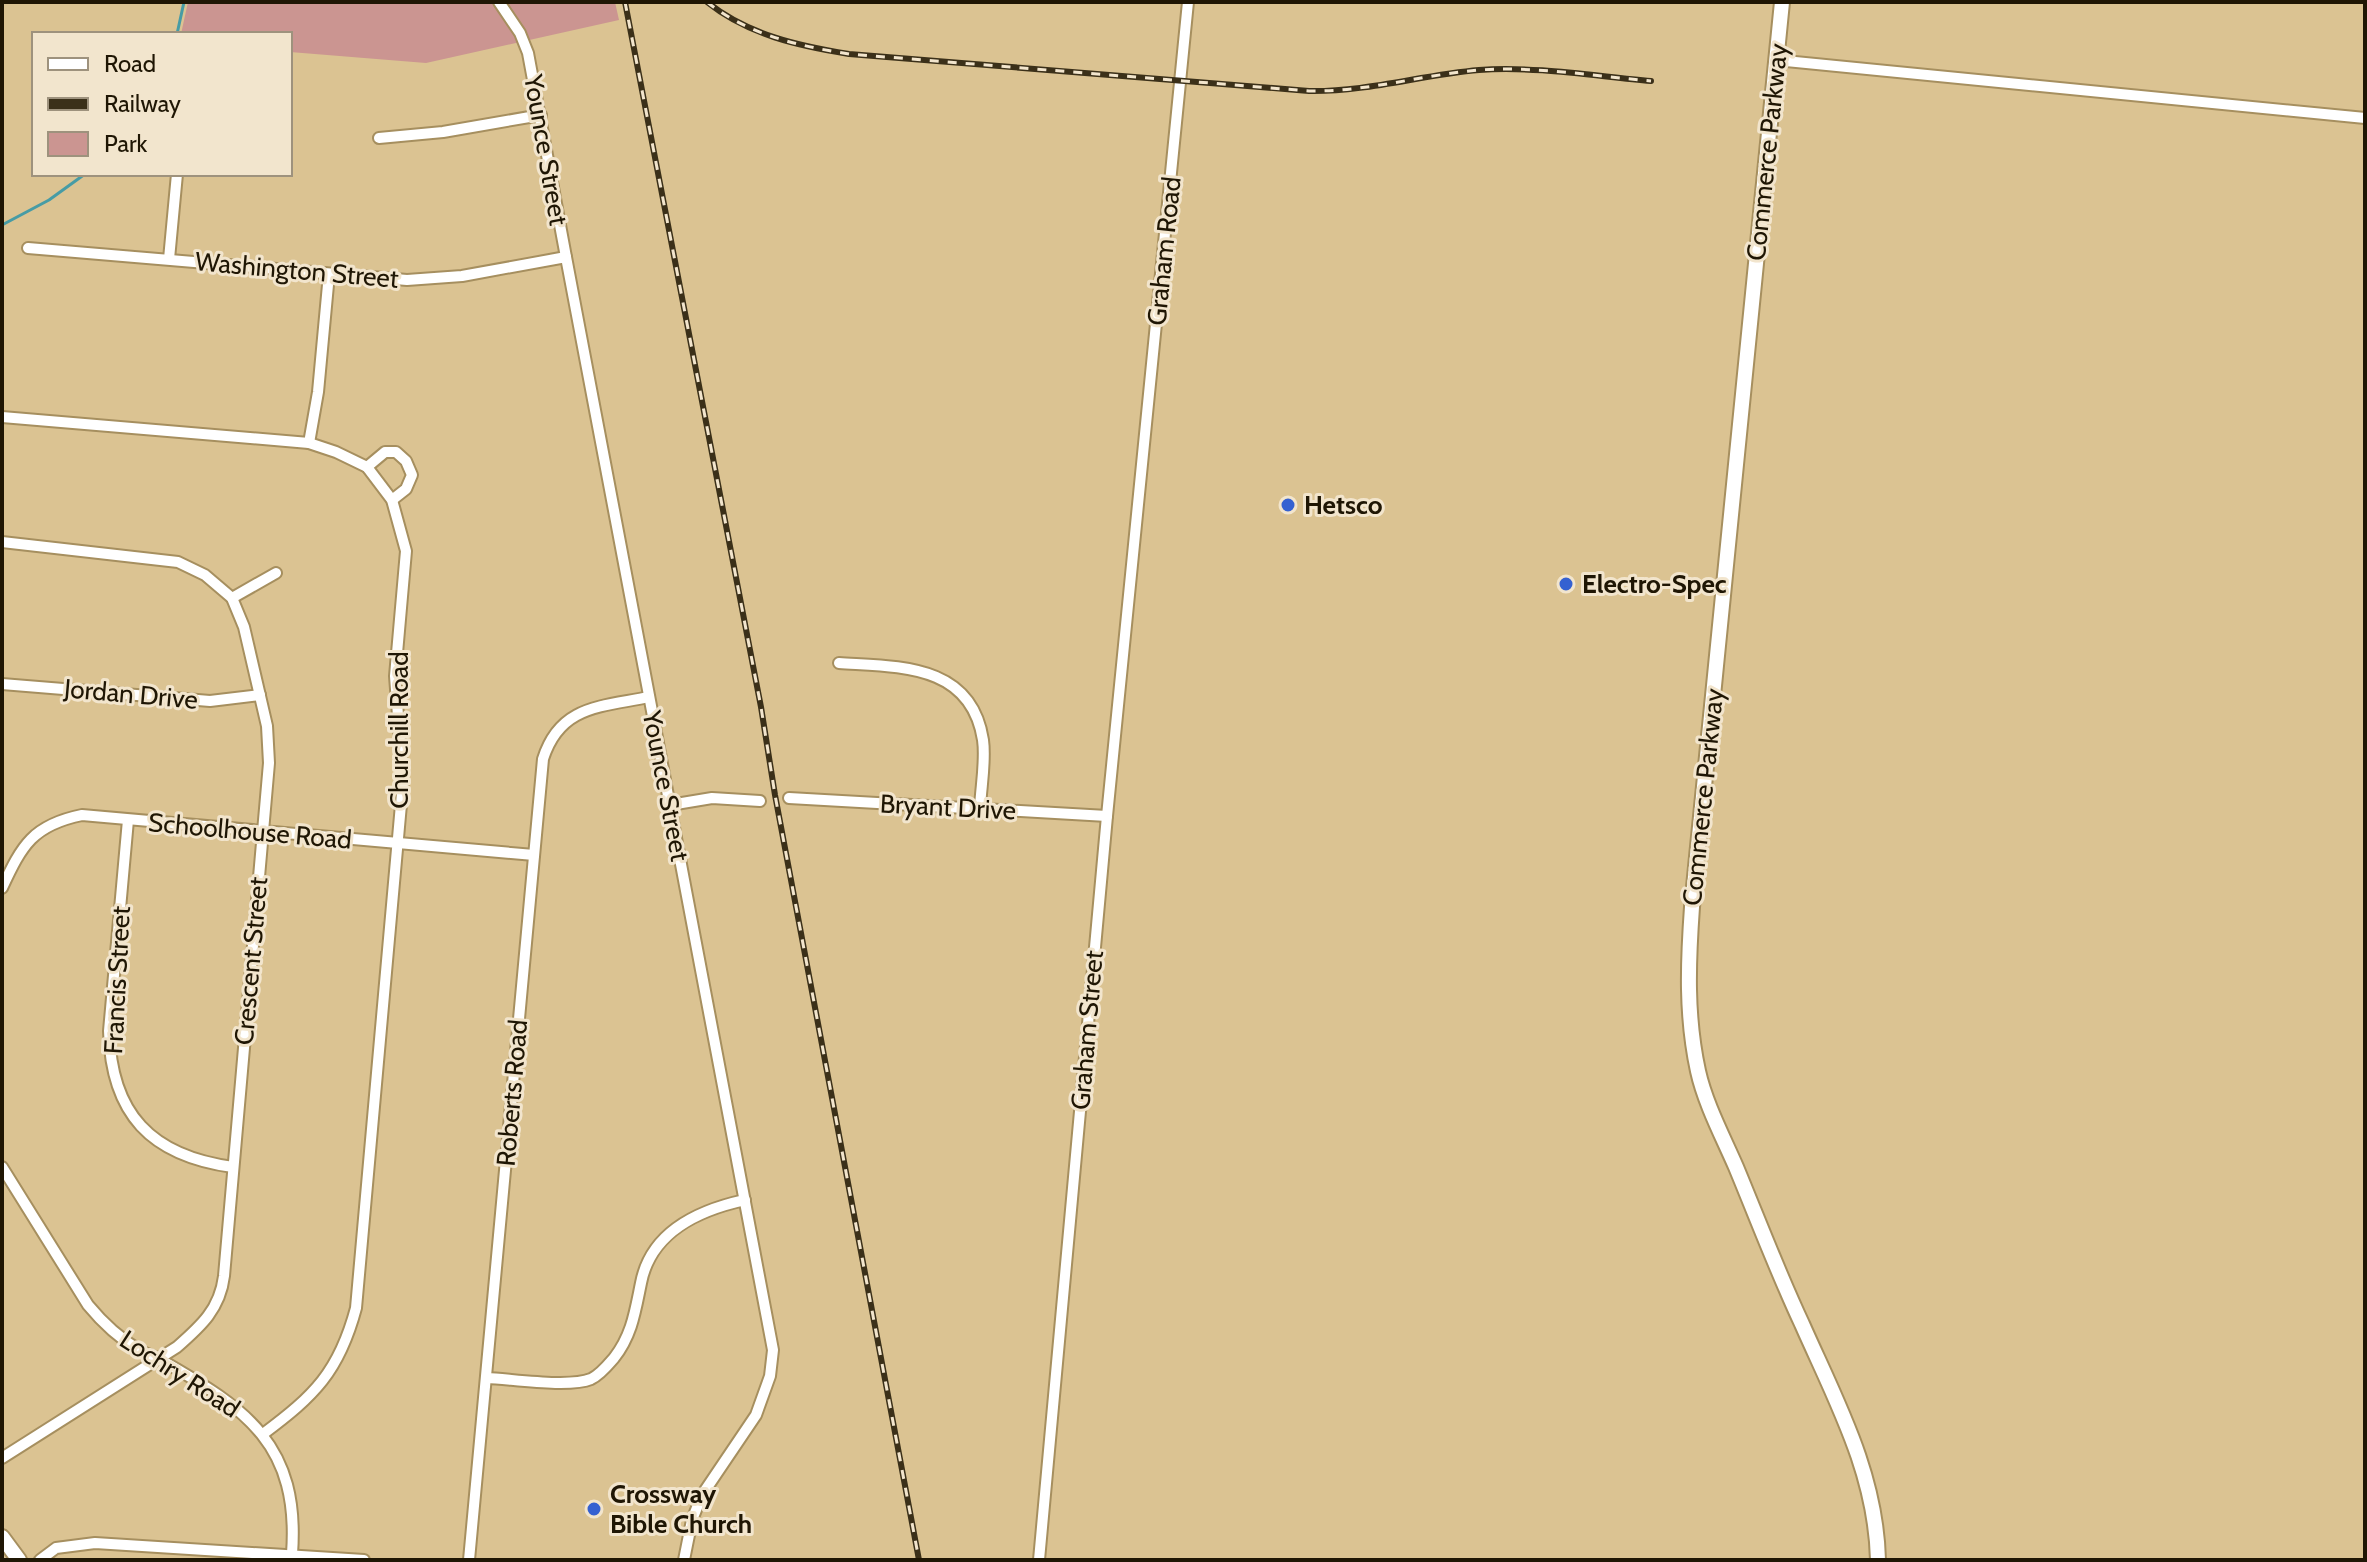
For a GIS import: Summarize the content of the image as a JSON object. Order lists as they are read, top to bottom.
{
  "streets": {
    "street": [
      "Younce Street",
      "Commerce Parkway",
      "Graham Road",
      "Washington Street",
      "Jordan Drive",
      "Churchill Road",
      "Bryant Drive",
      "Schoolhouse Road",
      "Crescent Street",
      "Francis Street",
      "Graham Street",
      "Roberts Road",
      "Lochry Road"
    ]
  },
  "crossings": [
    ["Younce Street", "Washington Street"],
    ["Younce Street", "Roberts Road"],
    ["Graham Road", "Graham Street"],
    ["Jordan Drive", "Crescent Street"],
    ["Churchill Road", "Schoolhouse Road"],
    ["Churchill Road", "Lochry Road"],
    ["Bryant Drive", "Graham Street"],
    ["Schoolhouse Road", "Crescent Street"],
    ["Schoolhouse Road", "Francis Street"],
    ["Schoolhouse Road", "Roberts Road"],
    ["Crescent Street", "Francis Street"],
    ["Crescent Street", "Lochry Road"]
  ],
  "places": ["Hetsco", "Electro-Spec", "Crossway Bible Church"],
  "legend": ["Road", "Railway", "Park"]
}
